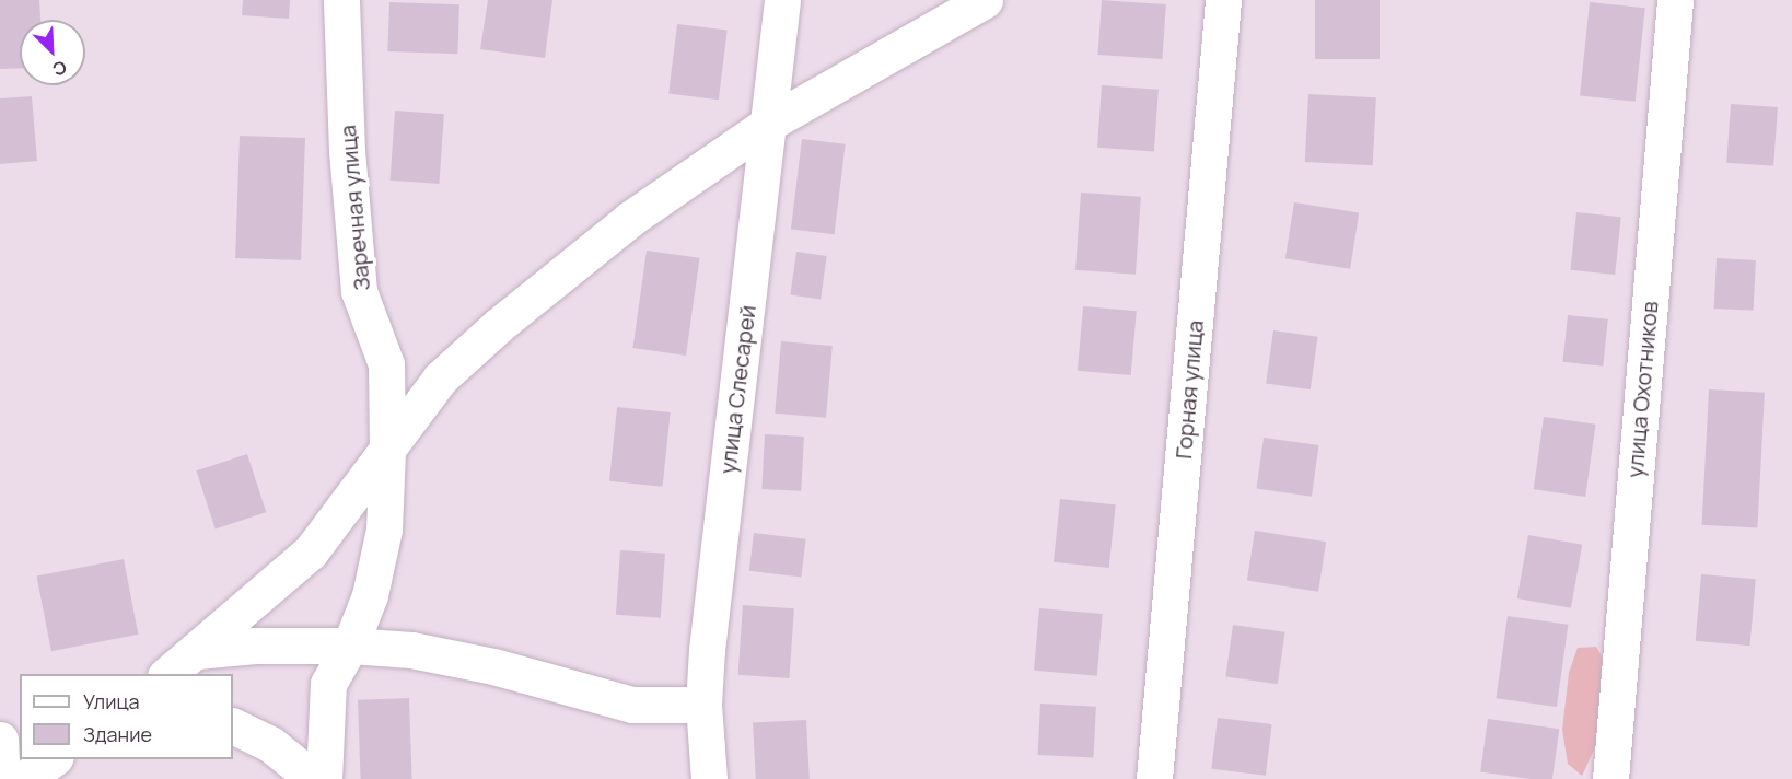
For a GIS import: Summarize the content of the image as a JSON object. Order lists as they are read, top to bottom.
{
  "streets": {
    "street": [
      "Заречная улица",
      "улица Слесарей",
      "Горная улица",
      "улица Охотников"
    ]
  },
  "legend": ["Улица", "Здание"],
  "north": "bottom right"
}
